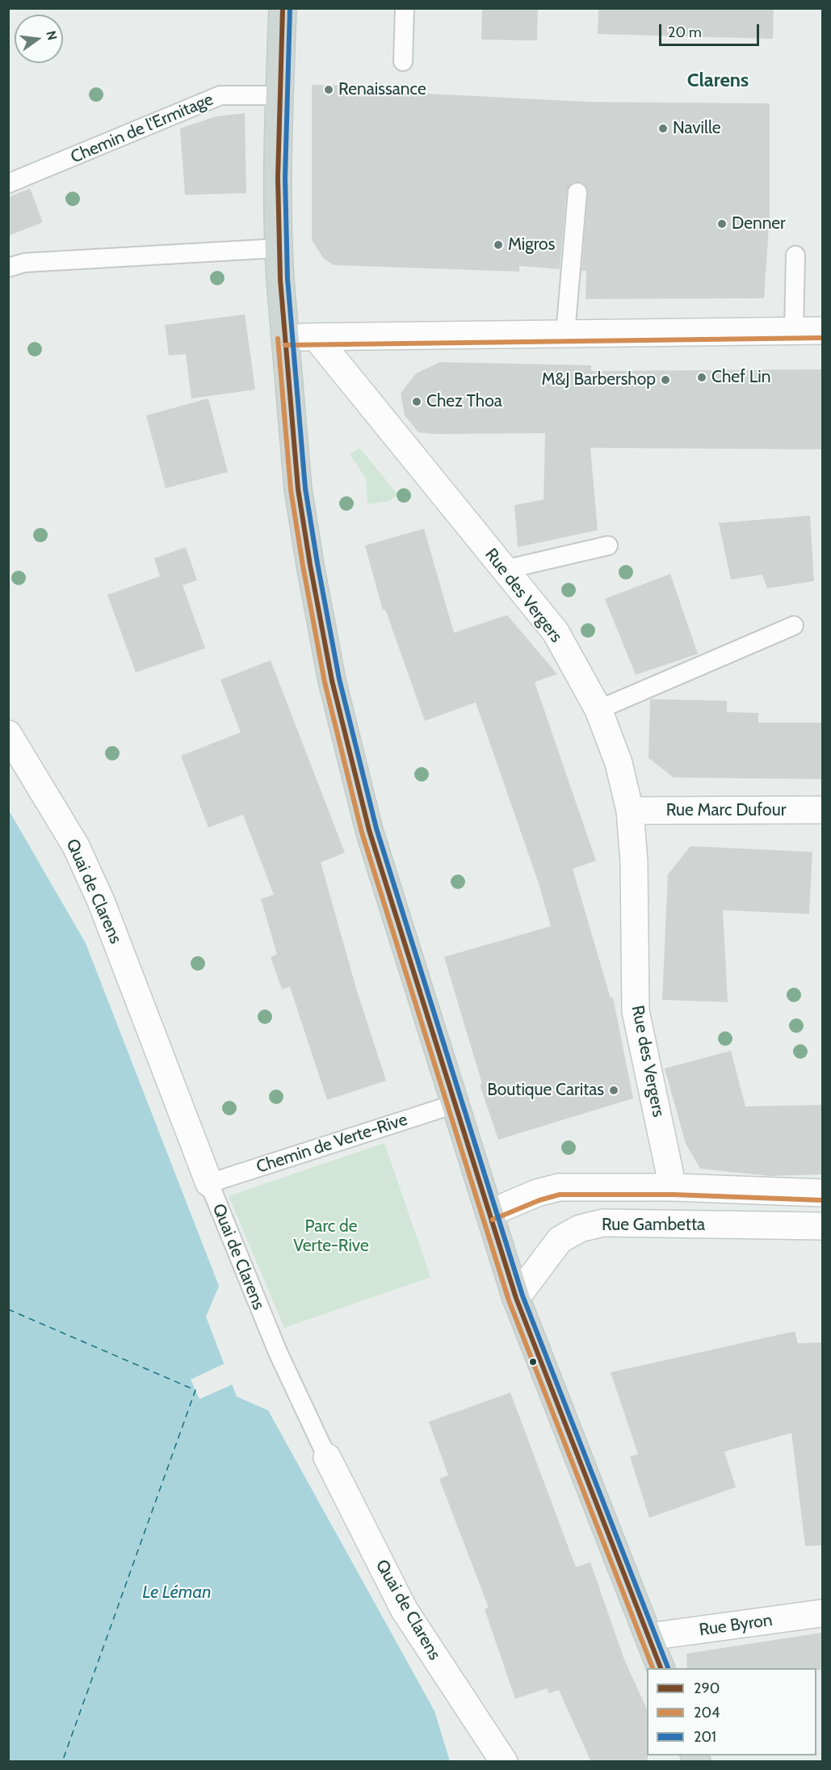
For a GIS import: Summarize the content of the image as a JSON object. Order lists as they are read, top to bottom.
{
  "streets": {
    "street": [
      "Rue des Vergers",
      "Rue Marc Dufour",
      "Quai de Clarens",
      "Rue Gambetta",
      "Rue Byron"
    ],
    "lane": ["Chemin de l'Ermitage", "Chemin de Verte-Rive"]
  },
  "crossings": [
    ["Rue des Vergers", "Rue Marc Dufour"],
    ["Quai de Clarens", "Chemin de Verte-Rive"]
  ],
  "districts": ["Clarens"],
  "water": ["Le Léman"],
  "parks": ["Parc de Verte-Rive"],
  "places": [
    "Renaissance",
    "Naville",
    "Denner",
    "Migros",
    "Chef Lin",
    "M&J Barbershop",
    "Chez Thoa",
    "Boutique Caritas"
  ],
  "lines": ["transit line 290", "transit line 201", "transit line 204"],
  "legend": ["290", "204", "201"],
  "scale_bar": "20 m",
  "north": "right"
}
